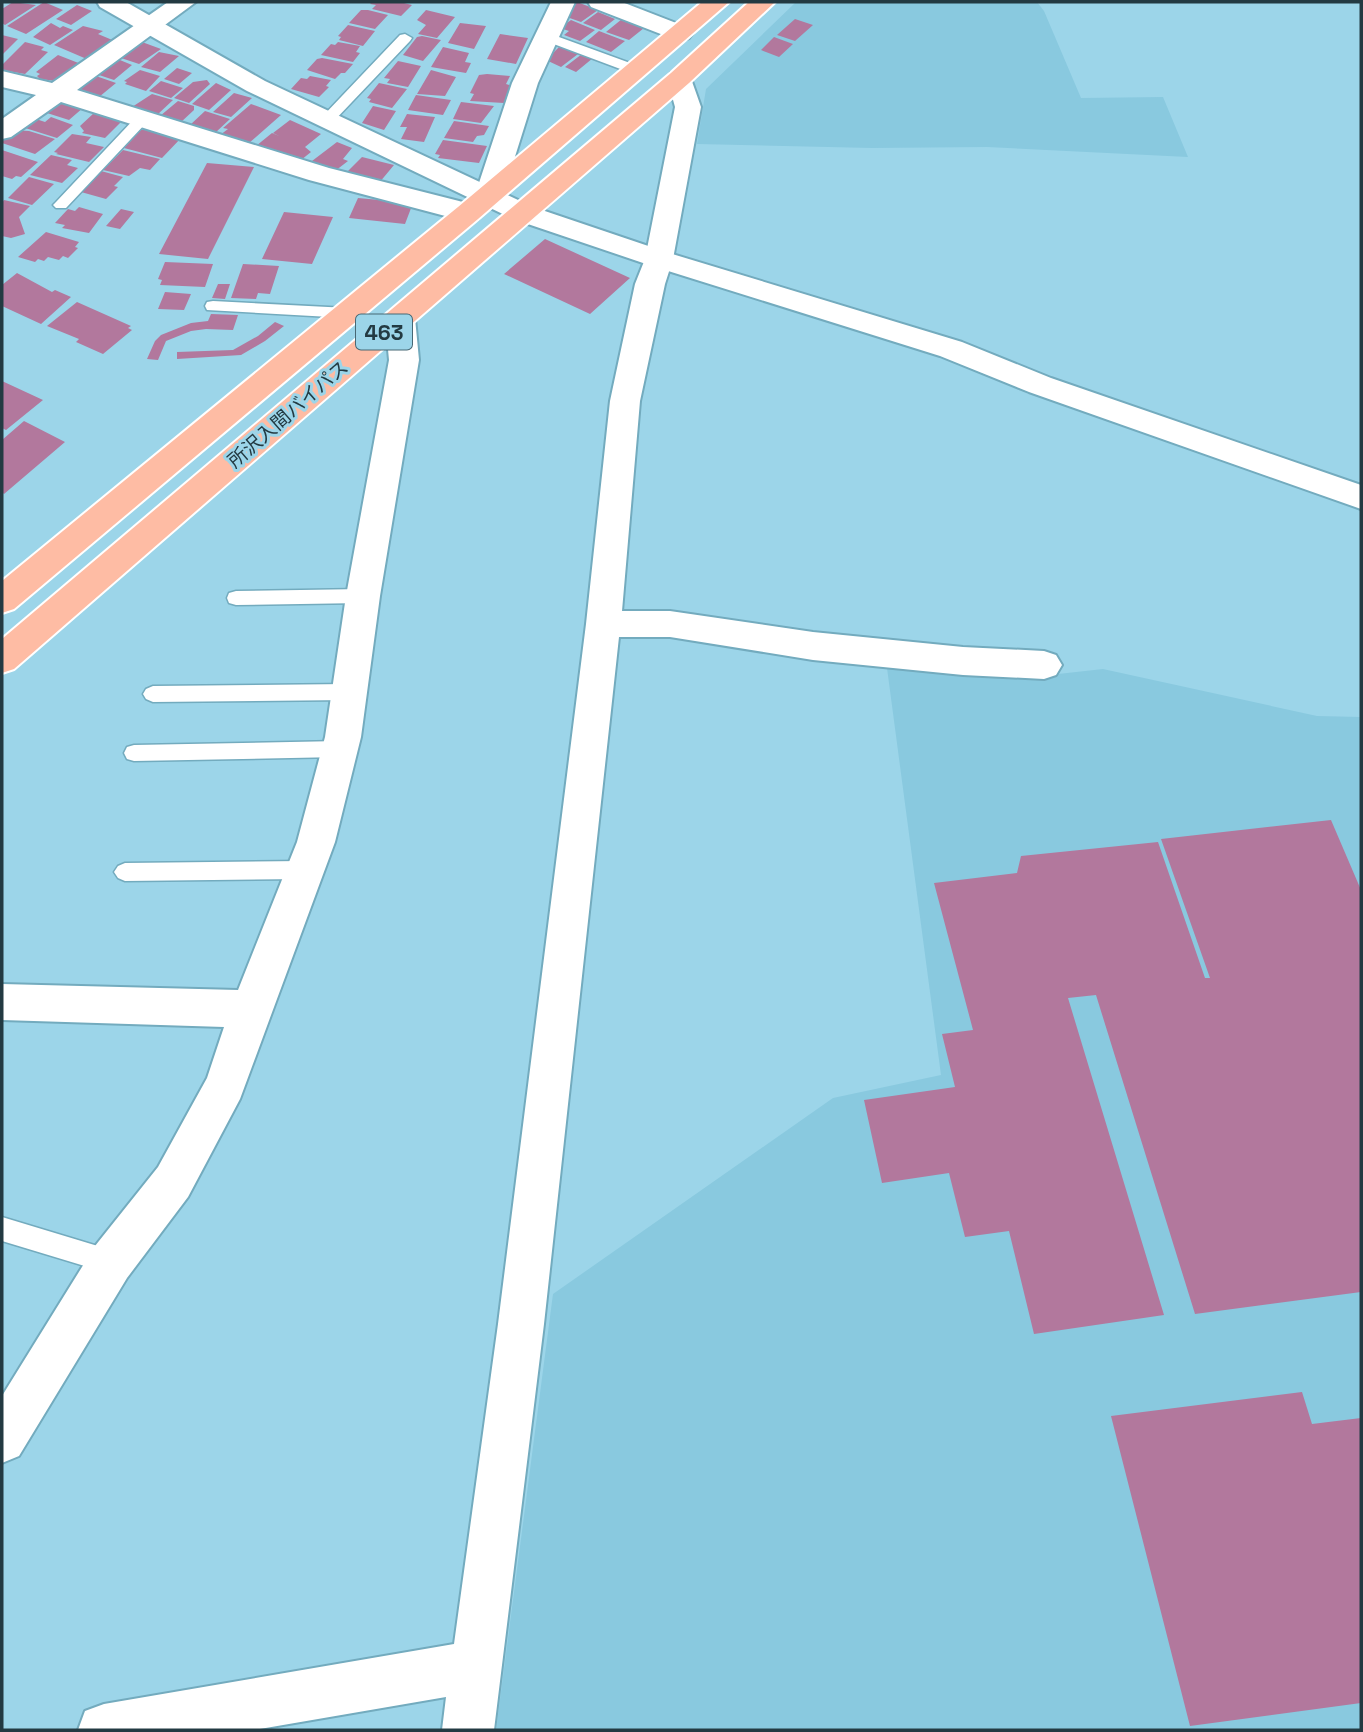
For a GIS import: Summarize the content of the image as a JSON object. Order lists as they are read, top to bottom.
{
  "streets": {
    "highway": ["463", "所沢入間バイパス"]
  }
}
